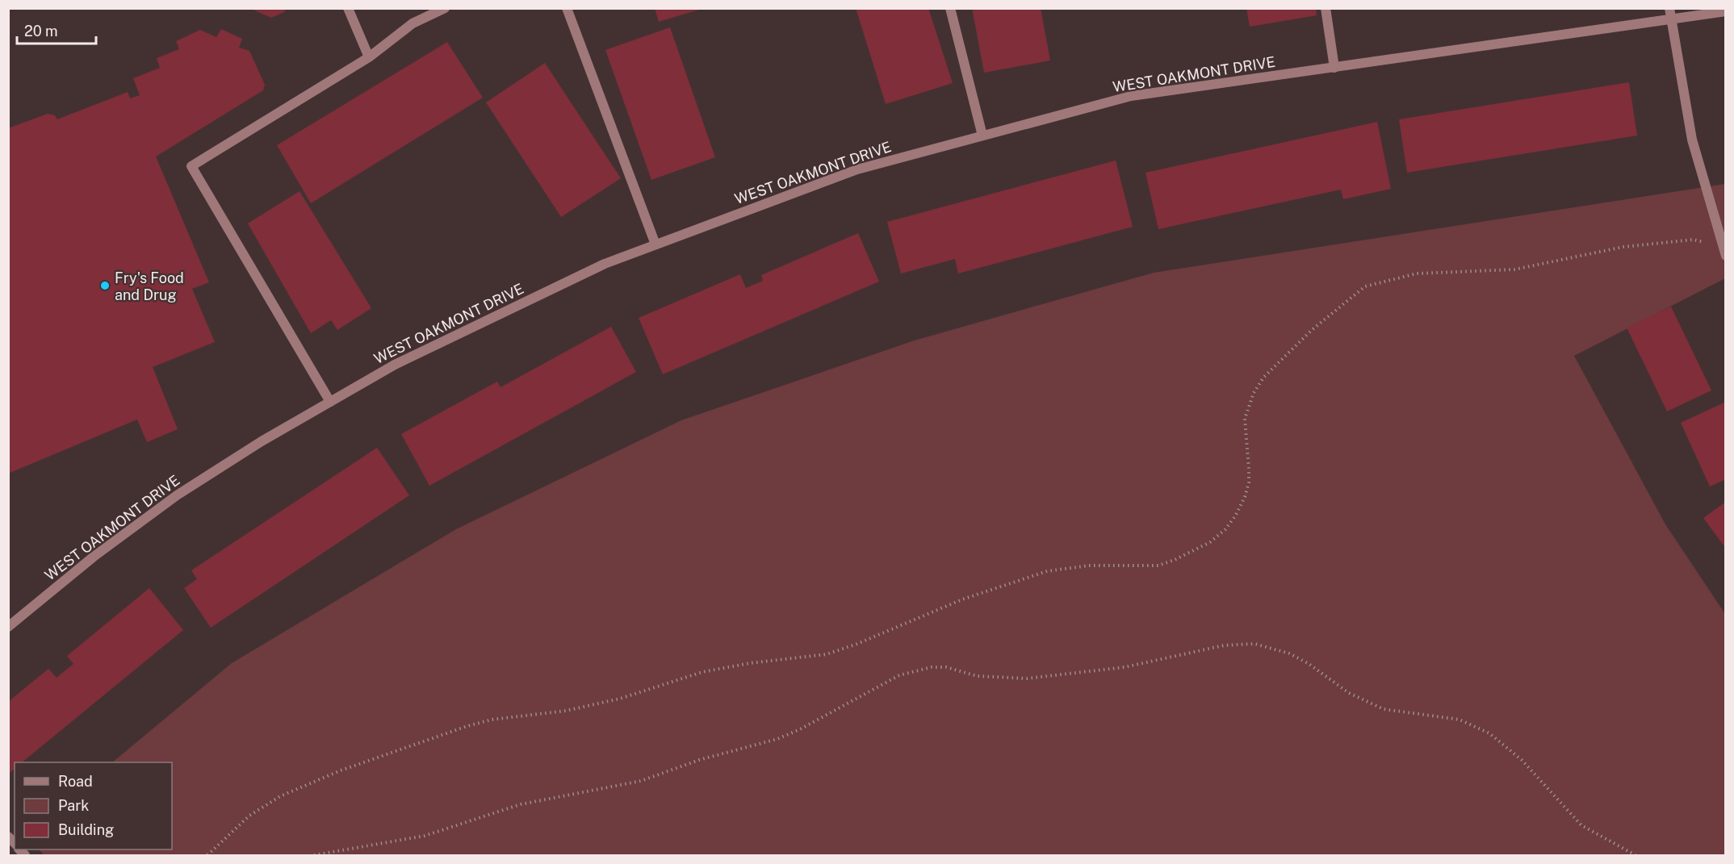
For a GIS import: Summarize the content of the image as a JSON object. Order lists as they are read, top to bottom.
{
  "streets": {
    "street": ["WEST OAKMONT DRIVE"]
  },
  "places": ["Fry's Food and Drug"],
  "legend": ["Road", "Park", "Building"],
  "scale_bar": "20 m"
}
